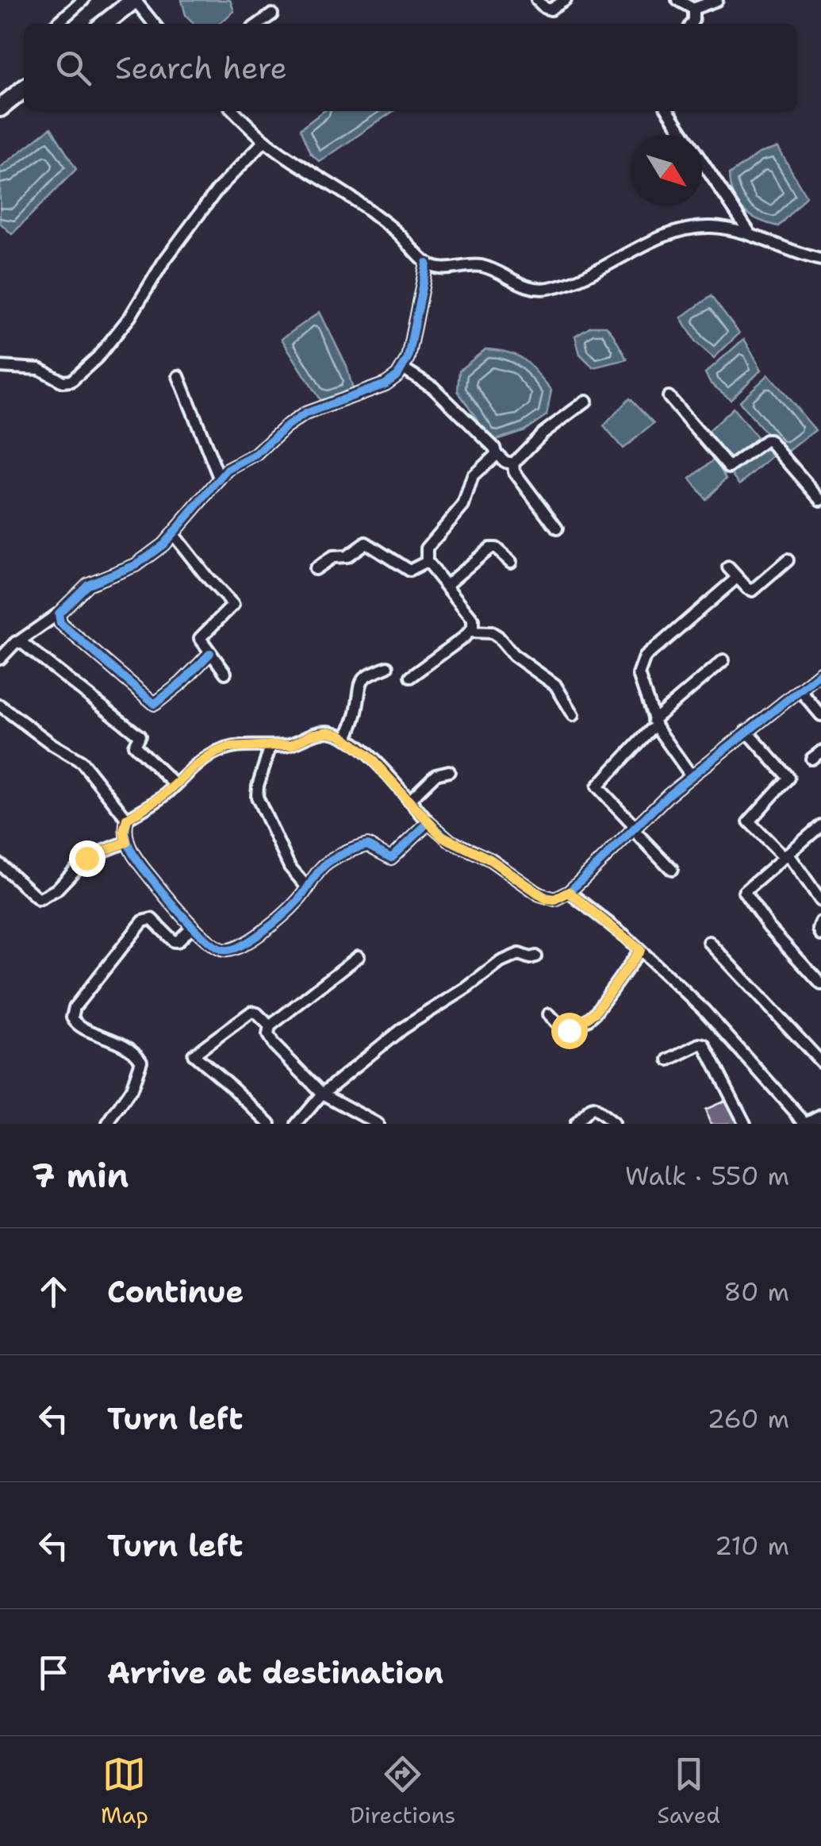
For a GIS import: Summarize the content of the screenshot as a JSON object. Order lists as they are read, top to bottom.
{
  "north": "bottom right",
  "page": {
    "search": "Search here",
    "heading": ["7 min", "Walk · 550 m"],
    "list": [
      ["Continue", "80 m"],
      ["Turn left", "260 m"],
      ["Turn left", "210 m"],
      "Arrive at destination"
    ],
    "nav": ["Map", "Directions", "Saved"]
  }
}
